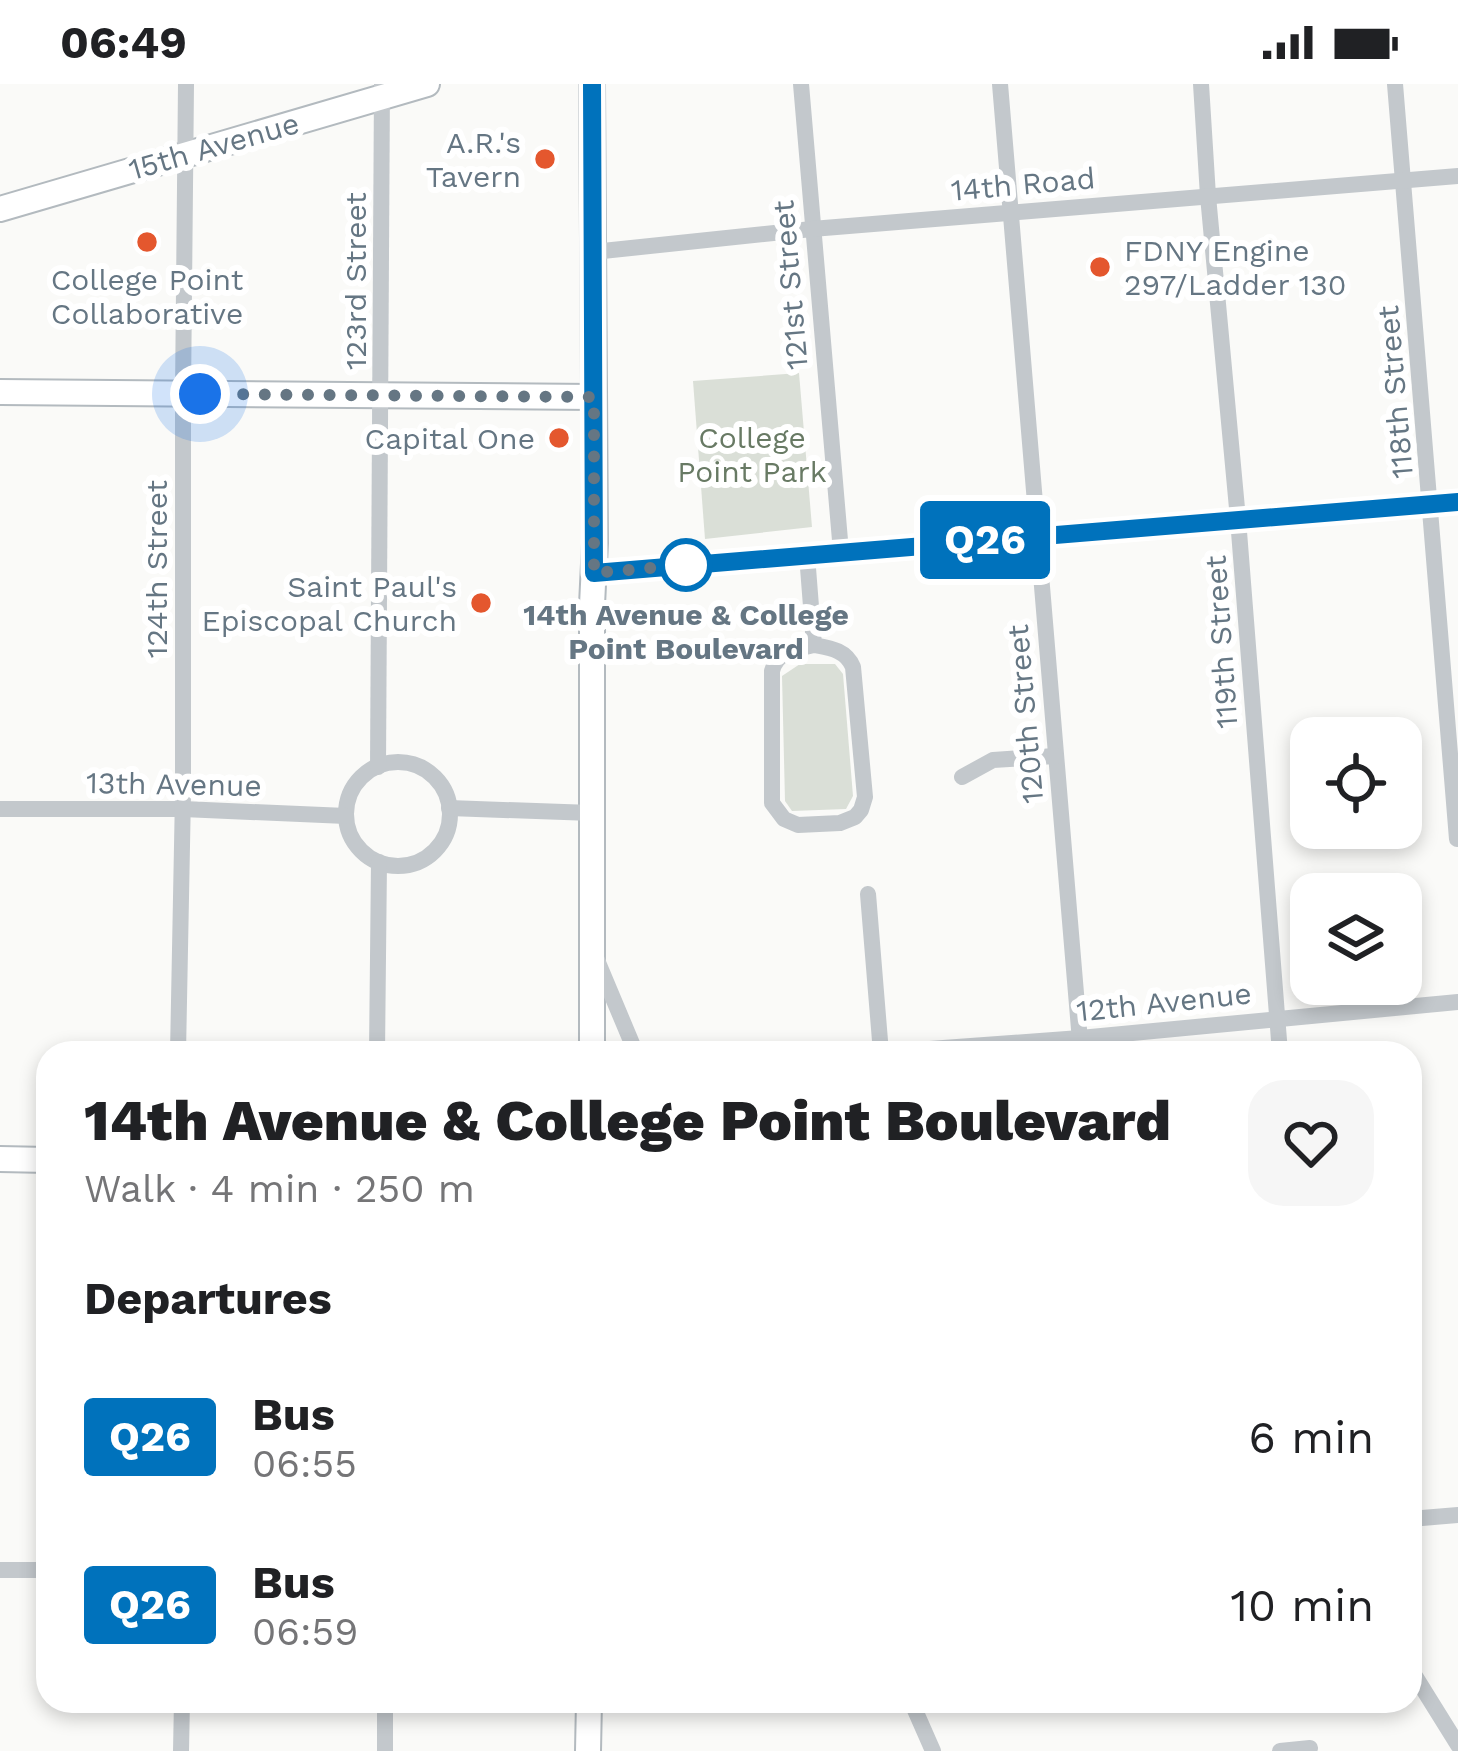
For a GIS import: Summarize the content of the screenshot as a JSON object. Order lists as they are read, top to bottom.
{
  "streets": {
    "street": [
      "15th Avenue",
      "14th Road",
      "123rd Street",
      "121st Street",
      "118th Street",
      "124th Street",
      "119th Street",
      "120th Street",
      "13th Avenue",
      "12th Avenue"
    ]
  },
  "crossings": [
    ["15th Avenue", "123rd Street"],
    ["15th Avenue", "124th Street"],
    ["14th Road", "121st Street"],
    ["14th Road", "118th Street"],
    ["14th Road", "119th Street"],
    ["14th Road", "120th Street"],
    ["123rd Street", "13th Avenue"],
    ["124th Street", "13th Avenue"],
    ["119th Street", "12th Avenue"]
  ],
  "parks": ["College Point Park"],
  "places": [
    "A.R.'s Tavern",
    "College Point Collaborative",
    "FDNY Engine 297/Ladder 130",
    "Capital One",
    "14th Avenue & College Point Boulevard",
    "Saint Paul's Episcopal Church"
  ],
  "lines": ["bus line Q26"],
  "page": {
    "status": "06:49",
    "on_map": "Q26",
    "heading": [
      ["14th Avenue & College Point Boulevard", "Walk · 4 min · 250 m"],
      "Departures"
    ],
    "list": [
      {
        "mark": "Q26",
        "name": "Bus",
        "note": "06:55",
        "value": "6 min"
      },
      {
        "mark": "Q26",
        "name": "Bus",
        "note": "06:59",
        "value": "10 min"
      }
    ]
  }
}
